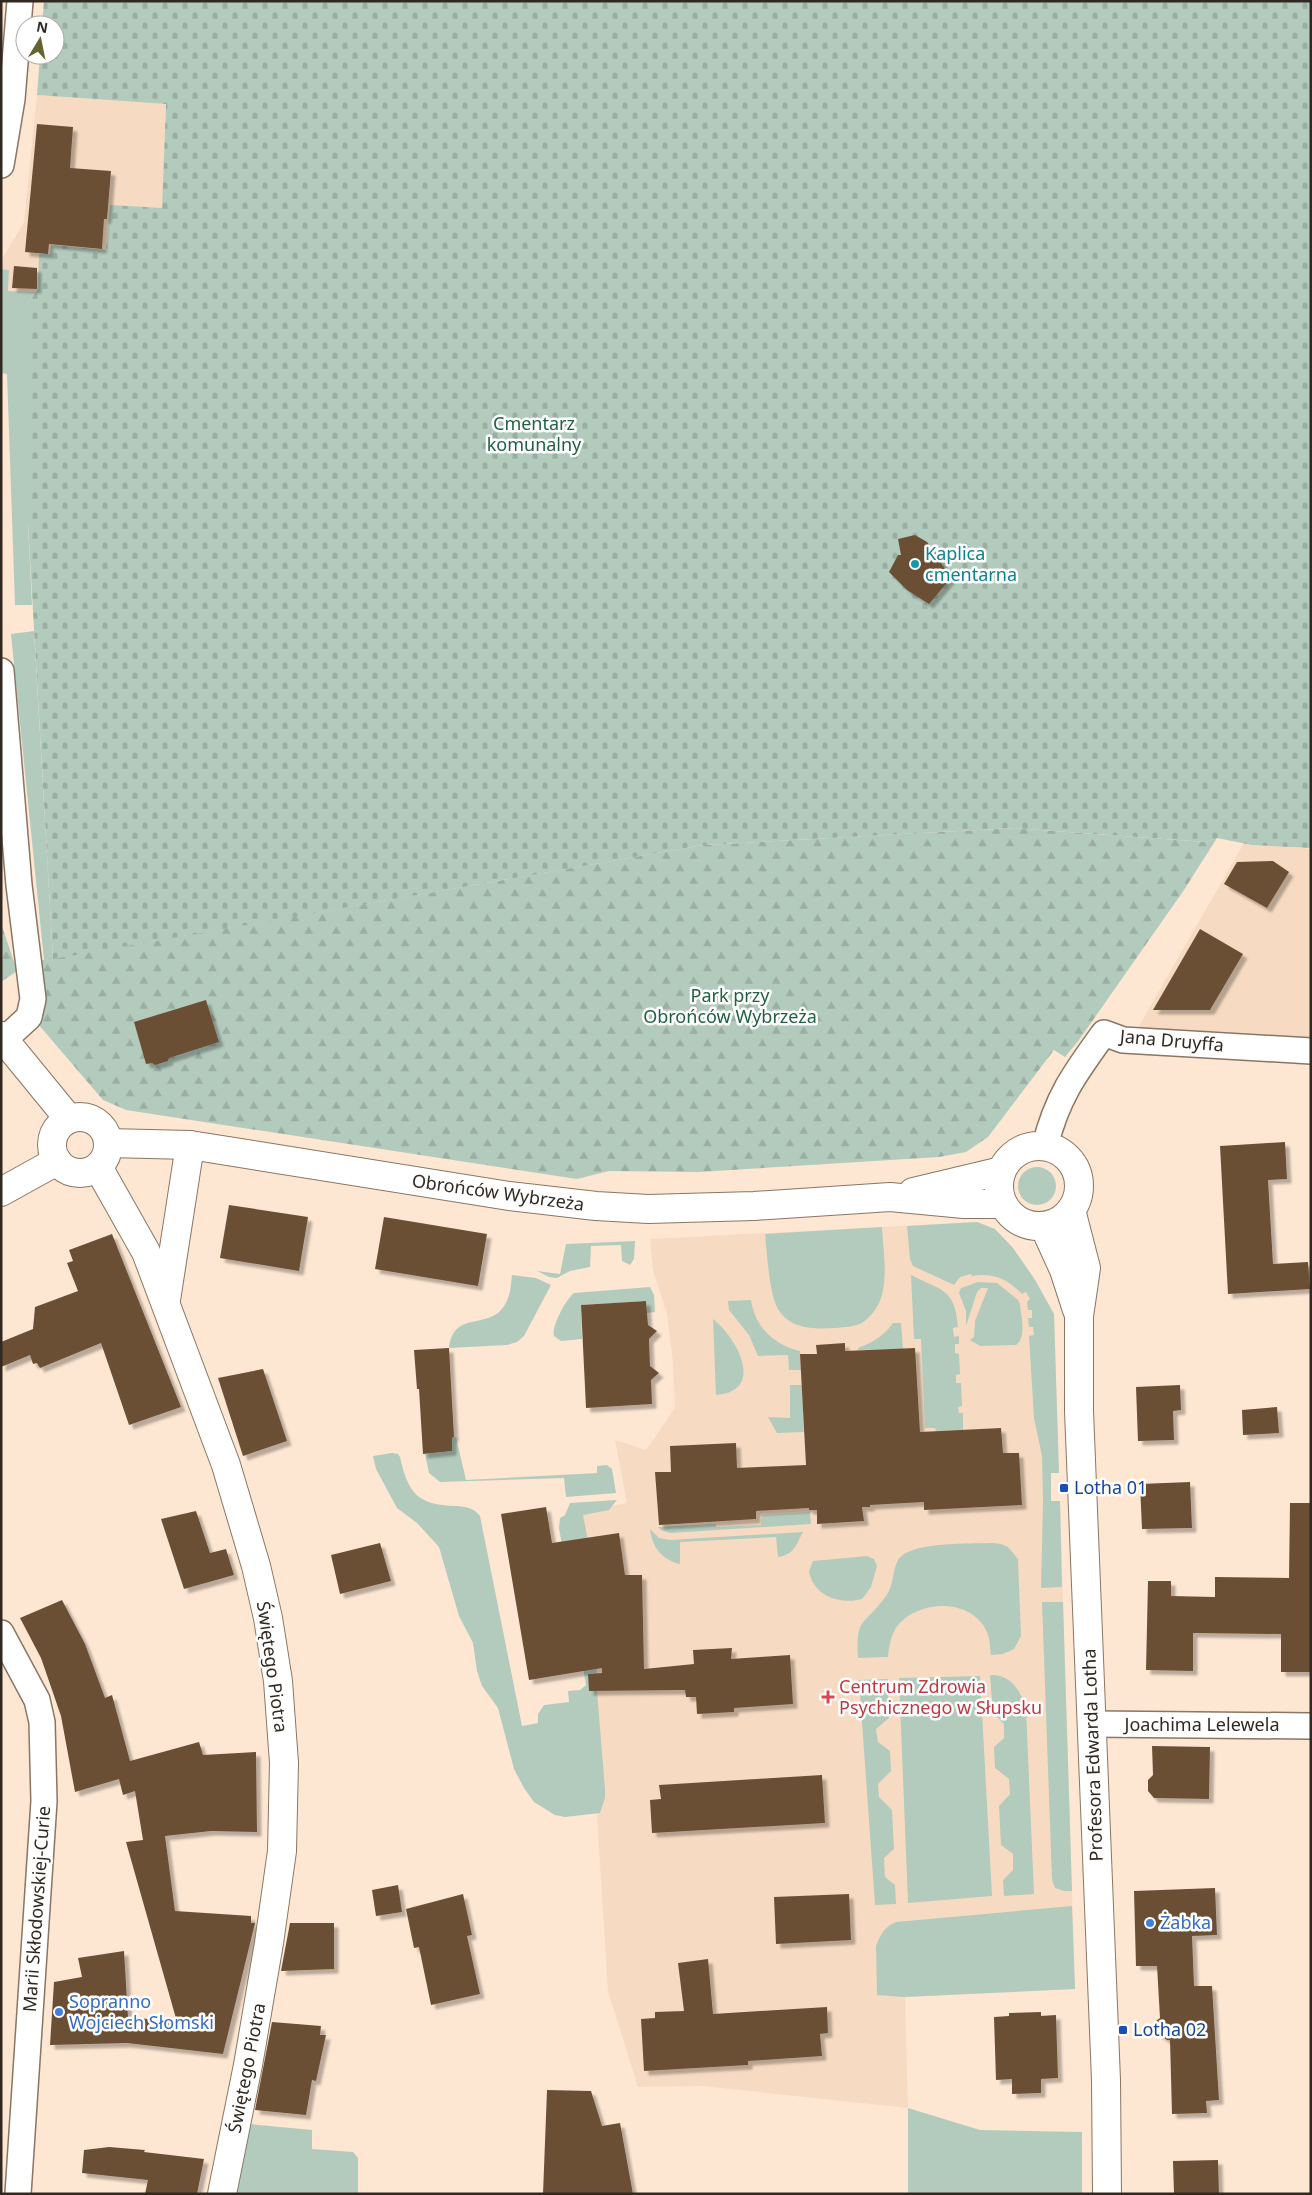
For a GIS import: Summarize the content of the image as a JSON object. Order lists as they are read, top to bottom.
{
  "streets": {
    "street": [
      "Jana Druyffa",
      "Obrońców Wybrzeża",
      "Świętego Piotra",
      "Joachima Lelewela",
      "Profesora Edwarda Lotha",
      "Marii Skłodowskiej-Curie"
    ]
  },
  "crossings": [
    ["Jana Druyffa", "Obrońców Wybrzeża"],
    ["Obrońców Wybrzeża", "Świętego Piotra"],
    ["Joachima Lelewela", "Profesora Edwarda Lotha"]
  ],
  "parks": ["Cmentarz komunalny", "Park przy Obrońców Wybrzeża"],
  "places": {
    "other": ["Kaplica cmentarna", "Żabka", "Sopranno Wojciech Słomski"],
    "transit": ["Lotha 01", "Lotha 02"],
    "health": ["Centrum Zdrowia Psychicznego w Słupsku"]
  },
  "north": "top"
}
